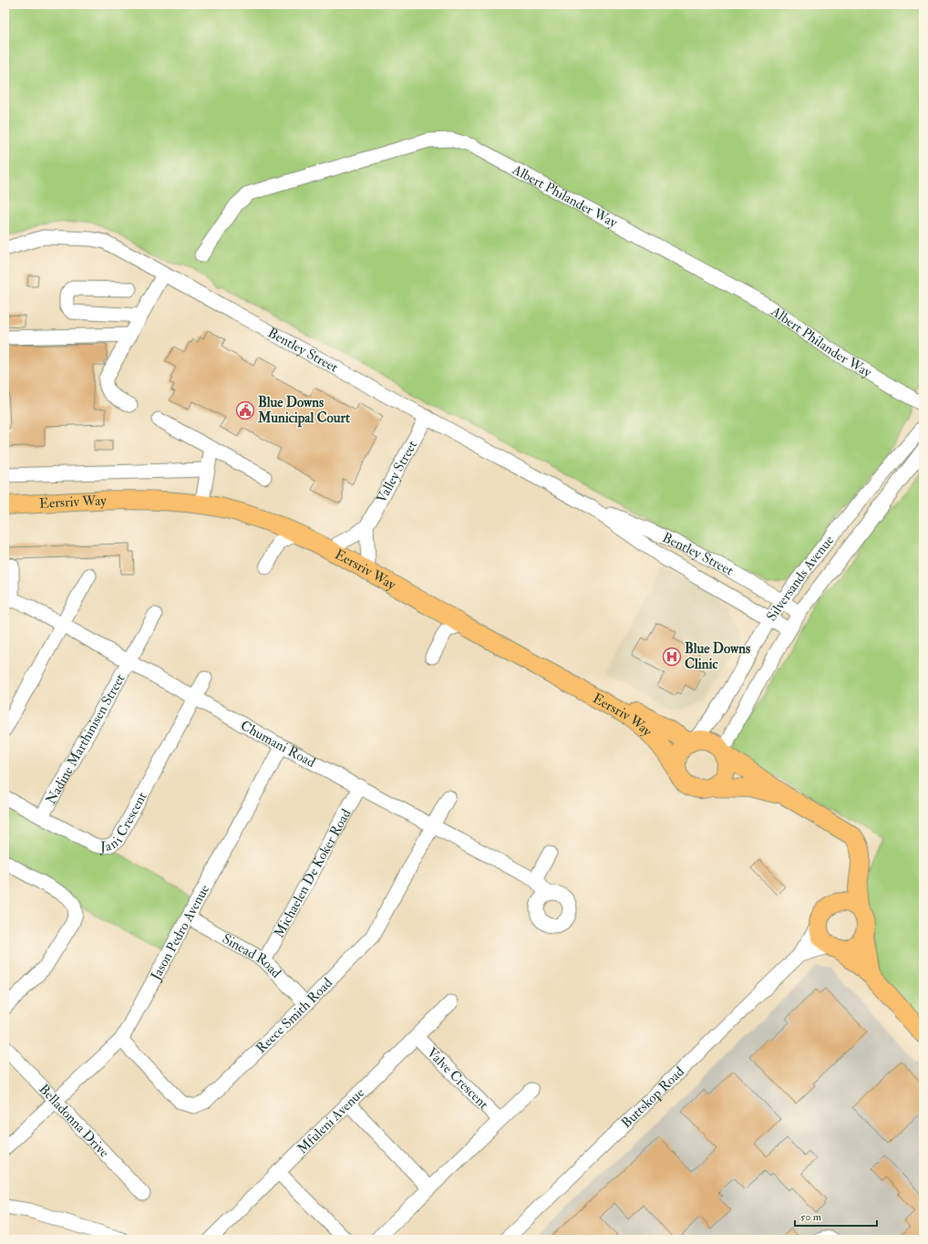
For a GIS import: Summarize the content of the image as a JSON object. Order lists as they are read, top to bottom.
{
  "streets": {
    "main road": ["Eersriv Way"],
    "street": [
      "Albert Philander Way",
      "Bentley Street",
      "Valley Street",
      "Silversands Avenue",
      "Nadine Marthinisen Street",
      "Chumani Road",
      "Jani Crescent",
      "Michaelen De Koker Road",
      "Jason Pedro Avenue",
      "Sinead Road",
      "Reece Smith Road",
      "Valve Crescent",
      "Buttskop Road",
      "Belladonna Drive",
      "Mfuleni Avenue"
    ]
  },
  "crossings": [
    ["Bentley Street", "Valley Street"],
    ["Bentley Street", "Silversands Avenue"],
    ["Valley Street", "Eersriv Way"],
    ["Eersriv Way", "Silversands Avenue"],
    ["Nadine Marthinisen Street", "Chumani Road"],
    ["Nadine Marthinisen Street", "Jani Crescent"],
    ["Chumani Road", "Jani Crescent"],
    ["Chumani Road", "Michaelen De Koker Road"],
    ["Chumani Road", "Jason Pedro Avenue"],
    ["Chumani Road", "Reece Smith Road"],
    ["Michaelen De Koker Road", "Sinead Road"],
    ["Jason Pedro Avenue", "Sinead Road"],
    ["Jason Pedro Avenue", "Reece Smith Road"],
    ["Jason Pedro Avenue", "Belladonna Drive"],
    ["Sinead Road", "Reece Smith Road"],
    ["Valve Crescent", "Mfuleni Avenue"]
  ],
  "places": {
    "public building": ["Blue Downs Municipal Court"],
    "hospital": ["Blue Downs Clinic"]
  },
  "scale_bar": "50 m"
}
